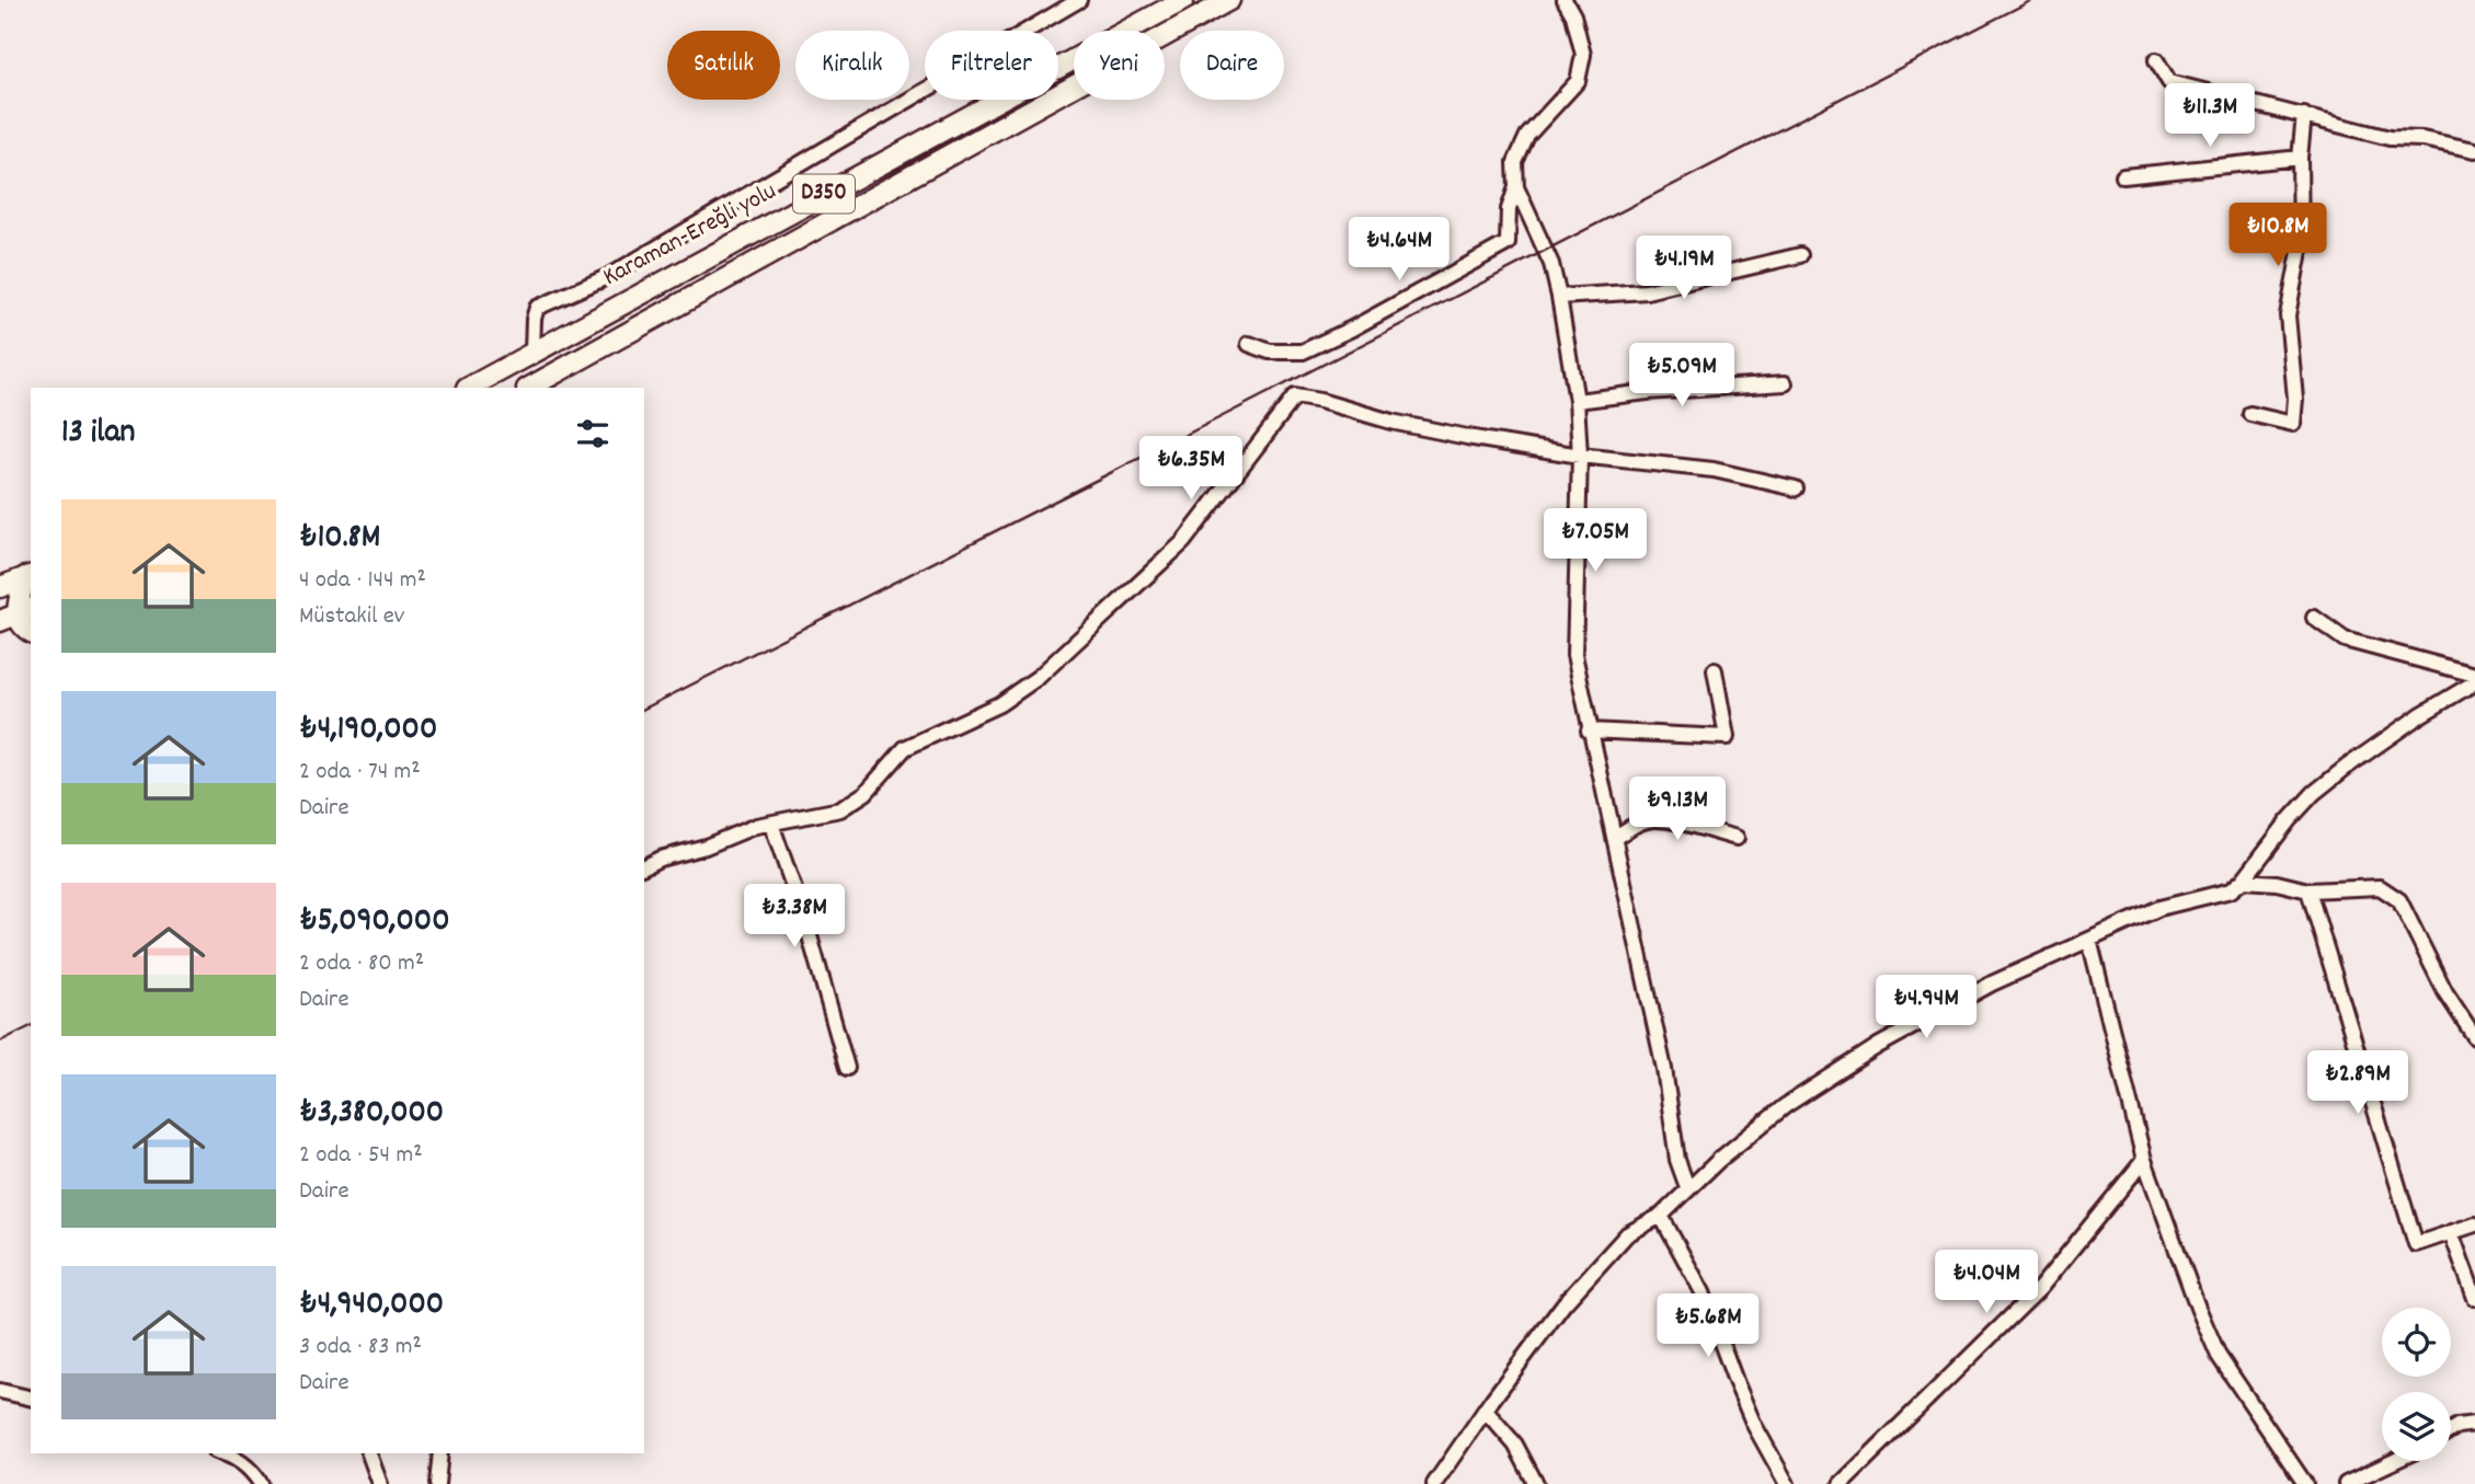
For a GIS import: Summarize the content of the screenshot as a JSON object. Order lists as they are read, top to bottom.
{
  "streets": {
    "highway": ["D350", "Karaman-Ereğli yolu"]
  },
  "page": {
    "chip": [
      "Satılık",
      "Kiralık",
      "Filtreler",
      "Yeni",
      "Daire"
    ],
    "price": [
      "₺11.3M",
      "₺10.8M",
      "₺4.64M",
      "₺4.19M",
      "₺5.09M",
      "₺6.35M",
      "₺7.05M",
      "₺9.13M",
      "₺3.38M",
      "₺4.94M",
      "₺2.89M",
      "₺4.04M",
      "₺5.68M"
    ],
    "heading": "13 ilan",
    "list": [
      {
        "name": "₺10.8M",
        "note": "4 oda · 144 m² · Müstakil ev"
      },
      {
        "name": "₺4,190,000",
        "note": "2 oda · 74 m² · Daire"
      },
      {
        "name": "₺5,090,000",
        "note": "2 oda · 80 m² · Daire"
      },
      {
        "name": "₺3,380,000",
        "note": "2 oda · 54 m² · Daire"
      },
      {
        "name": "₺4,940,000",
        "note": "3 oda · 83 m² · Daire"
      }
    ]
  }
}
